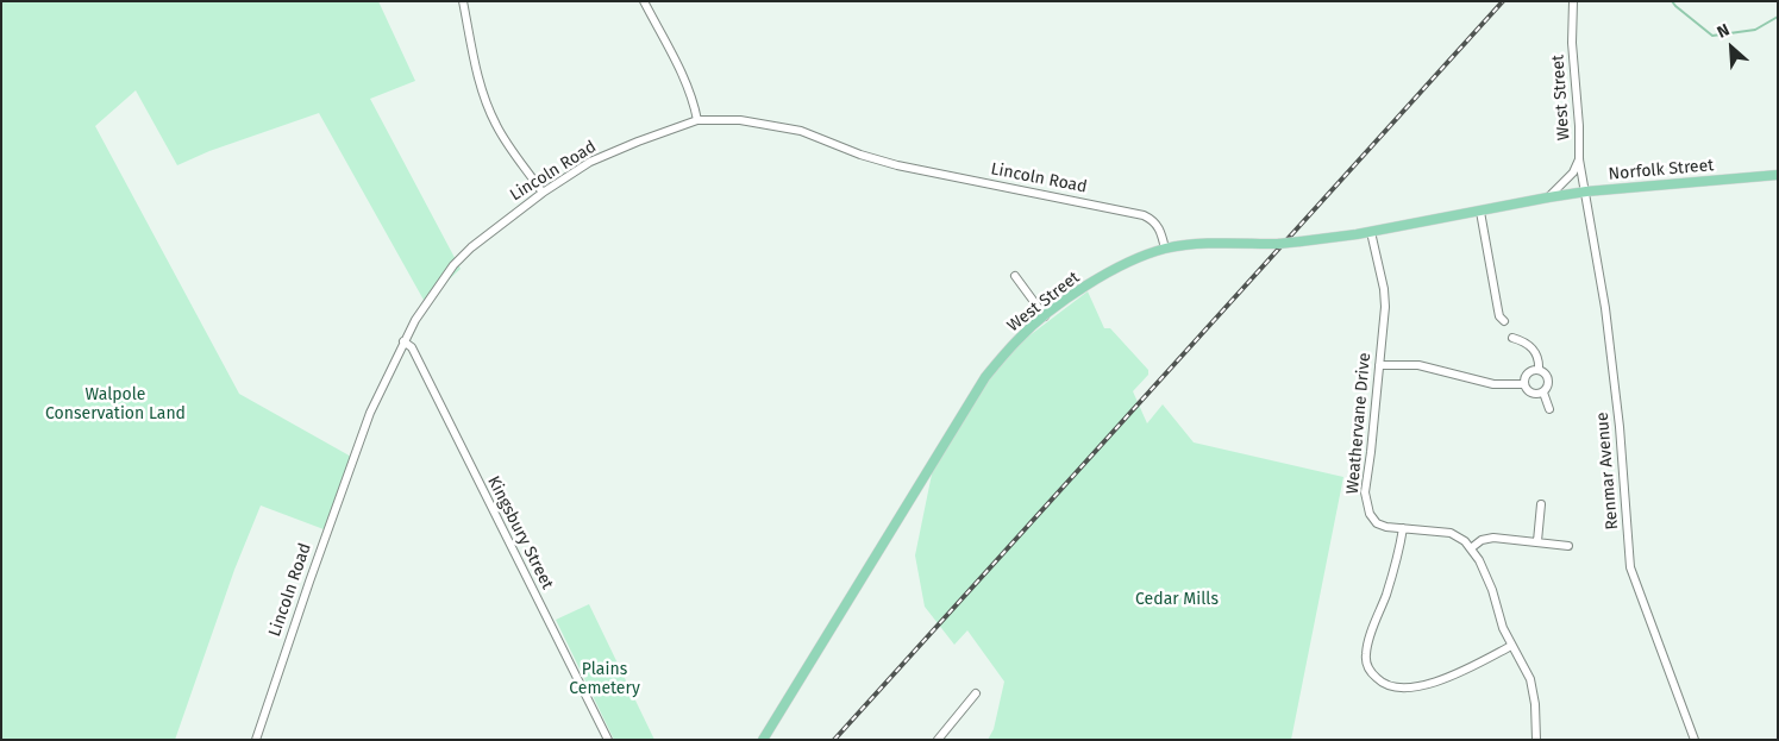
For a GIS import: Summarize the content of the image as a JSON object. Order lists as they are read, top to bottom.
{
  "streets": {
    "main road": ["West Street", "Norfolk Street"],
    "street": [
      "Lincoln Road",
      "Weathervane Drive",
      "Renmar Avenue",
      "Kingsbury Street"
    ]
  },
  "crossings": [
    ["West Street", "Norfolk Street"],
    ["West Street", "Lincoln Road"],
    ["West Street", "Weathervane Drive"],
    ["West Street", "Renmar Avenue"],
    ["Norfolk Street", "Renmar Avenue"],
    ["Lincoln Road", "Kingsbury Street"]
  ],
  "parks": ["Walpole Conservation Land", "Cedar Mills", "Plains Cemetery"],
  "north": "top left"
}
